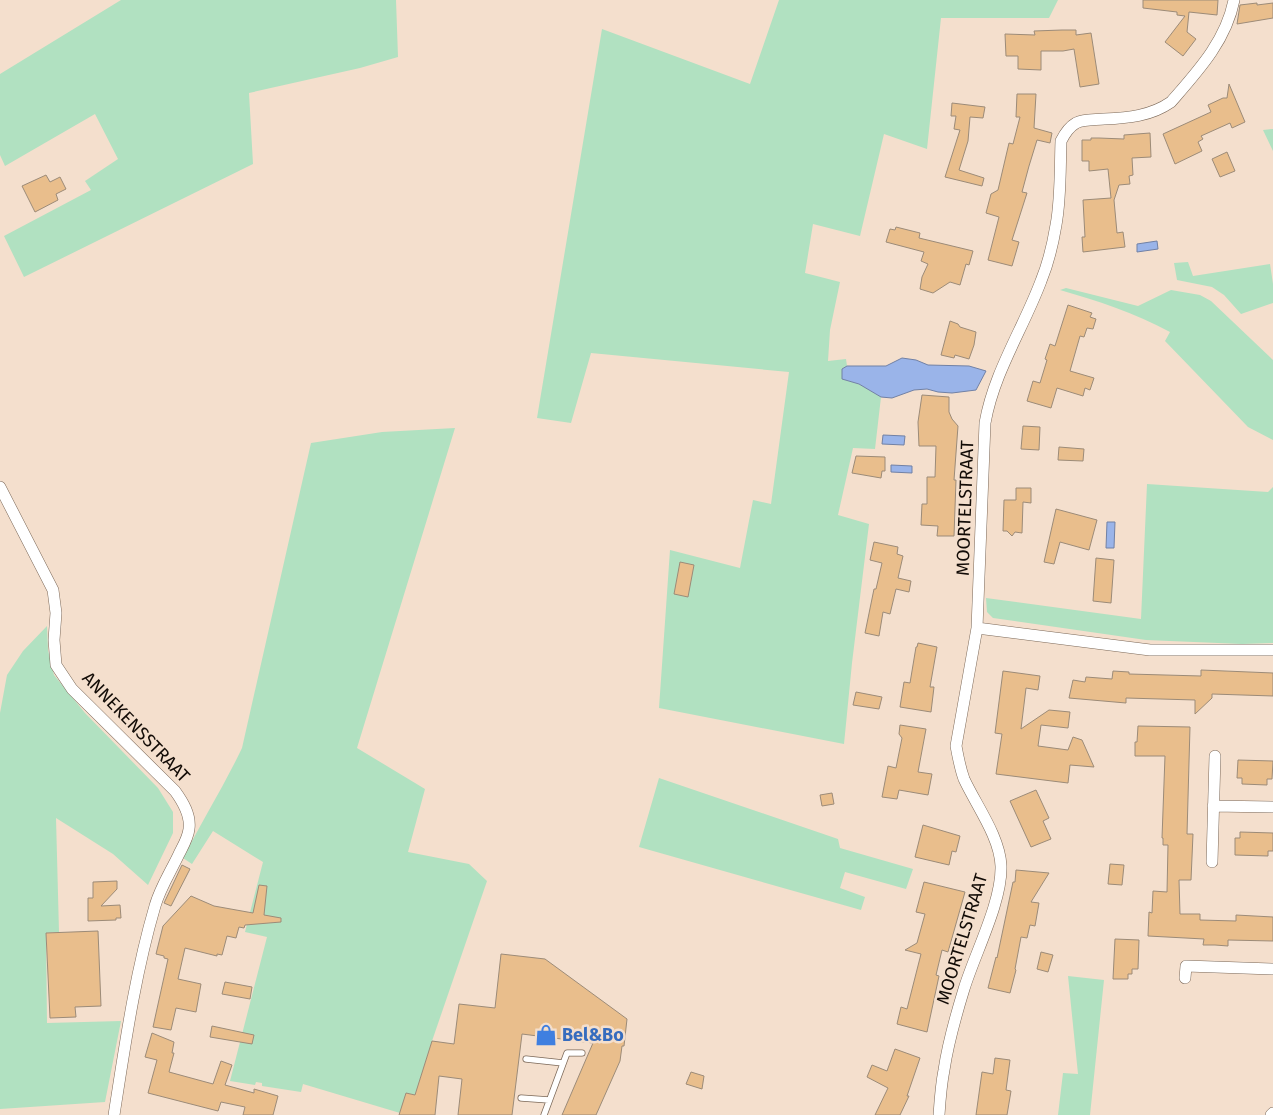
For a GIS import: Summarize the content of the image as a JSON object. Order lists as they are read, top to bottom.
{
  "streets": {
    "street": ["MOORTELSTRAAT", "ANNEKENSSTRAAT"]
  },
  "places": {
    "shop": ["Bel&Bo"]
  }
}
